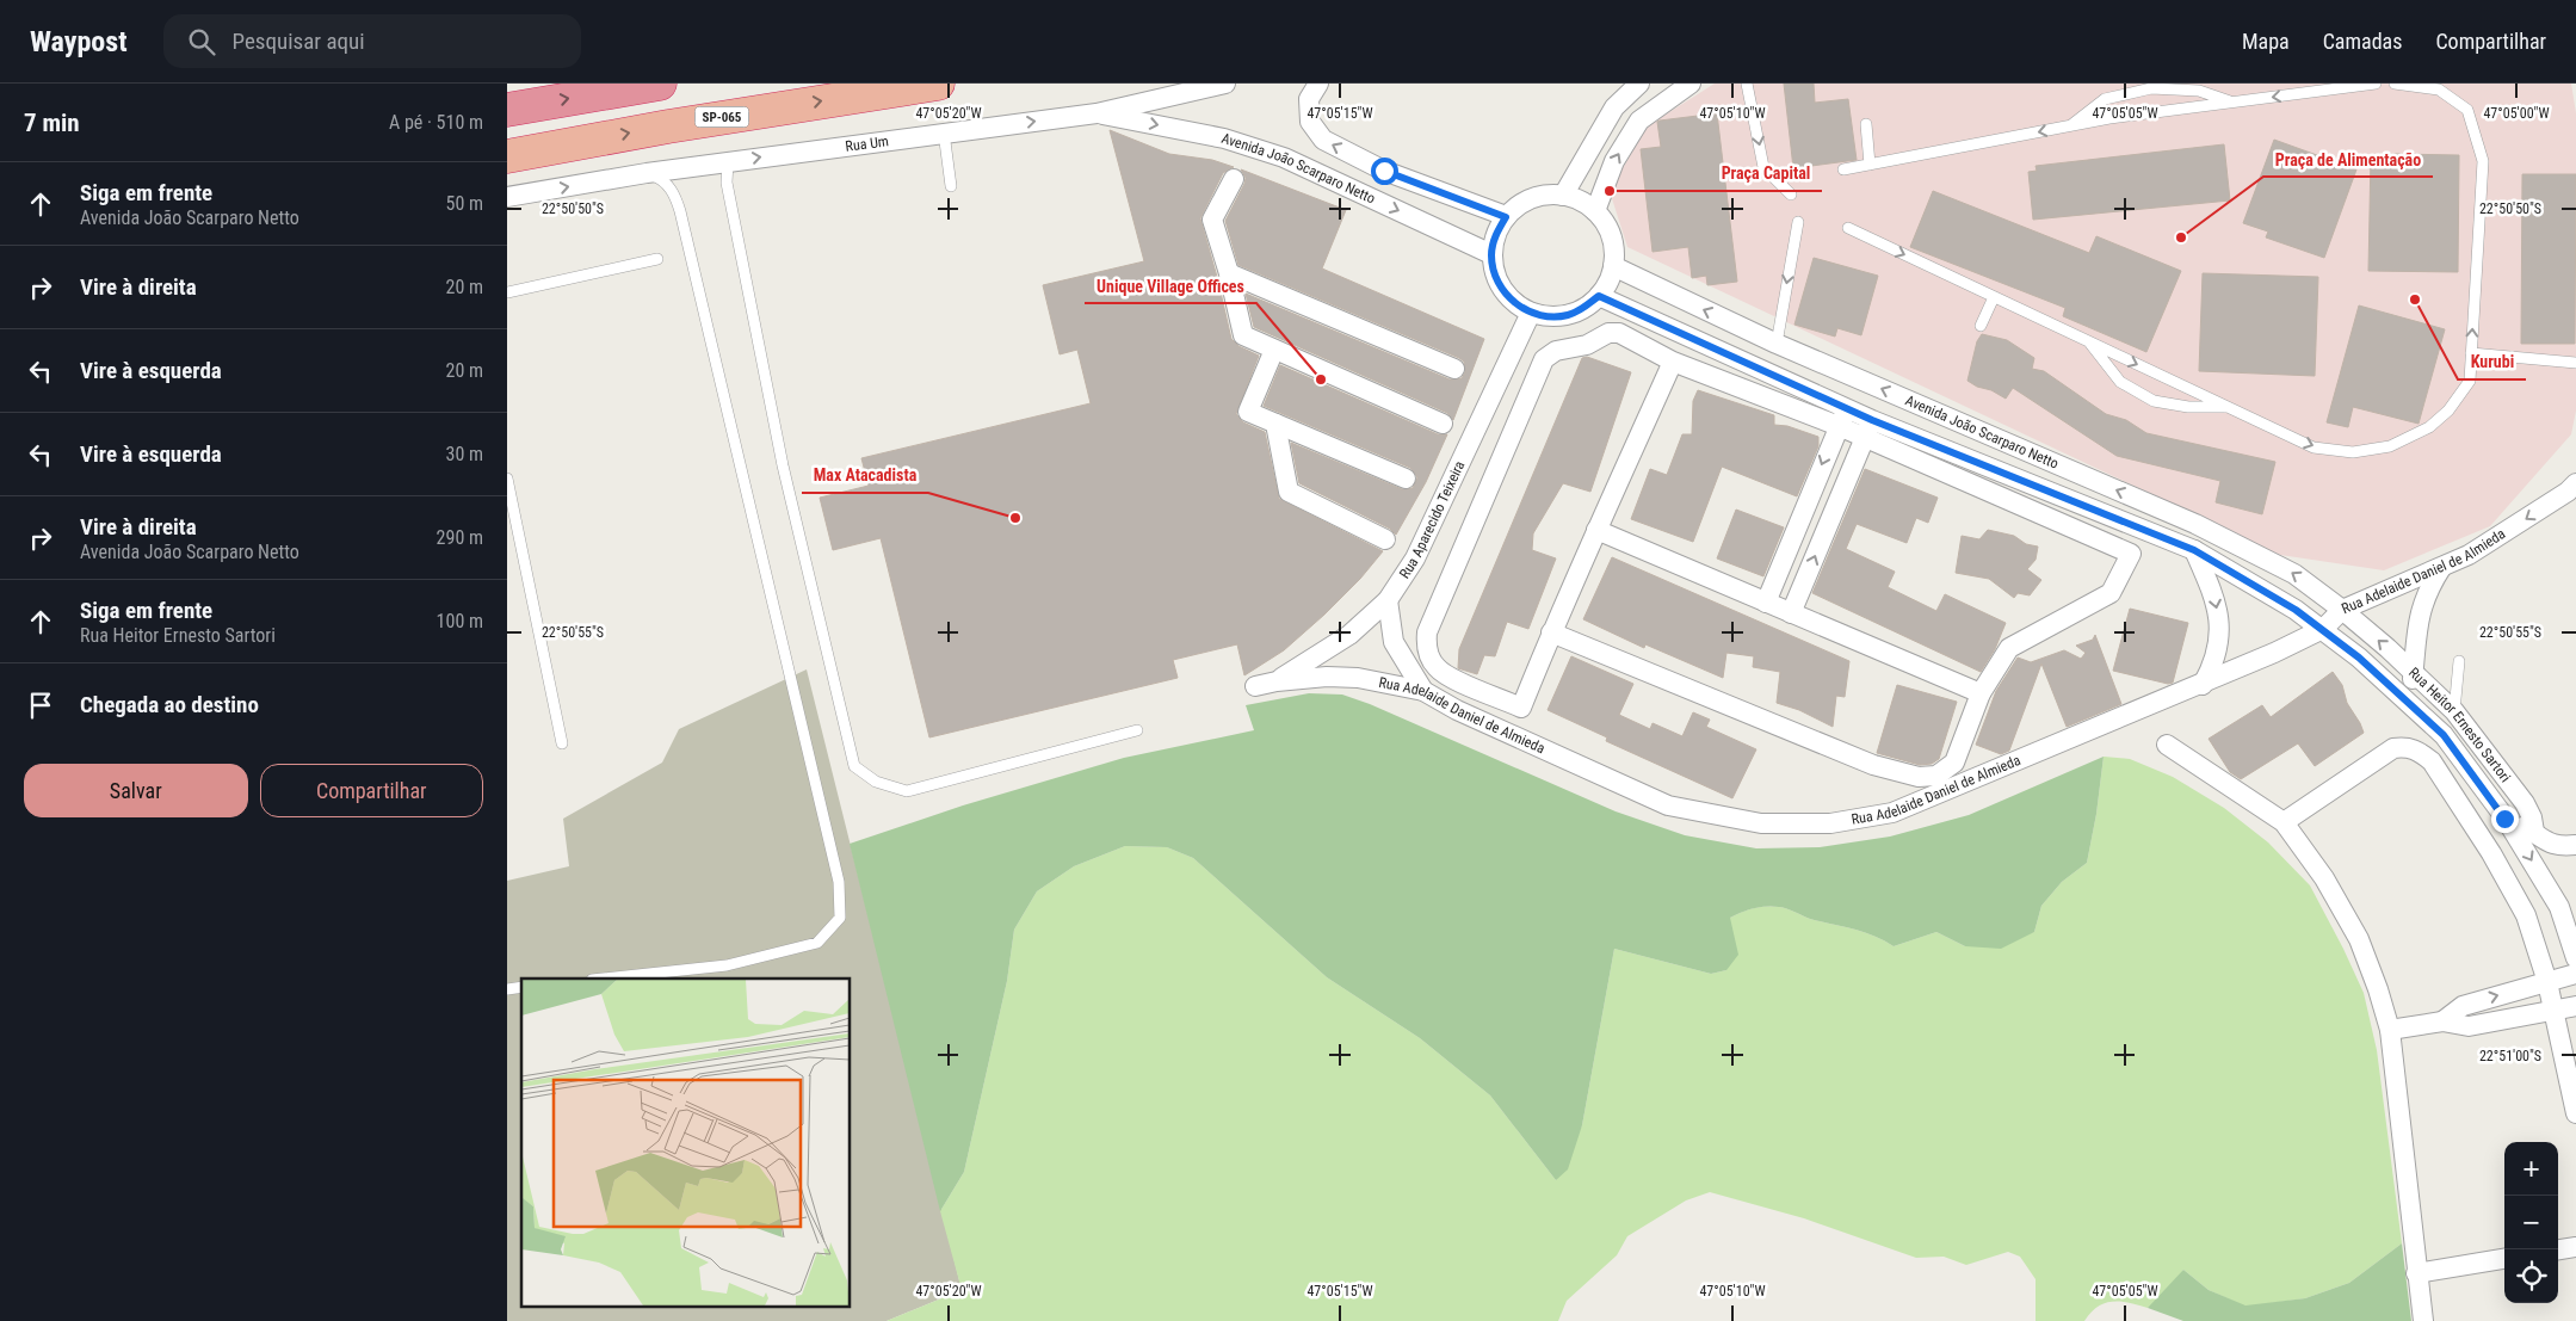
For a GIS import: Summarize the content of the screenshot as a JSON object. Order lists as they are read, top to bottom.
{
  "streets": {
    "highway": ["SP-065"],
    "street": [
      "Rua Um",
      "Avenida João Scarparo Netto",
      "Rua Aparecido Teixeira",
      "Rua Adelaide Daniel de Almieda",
      "Rua Heitor Ernesto Sartori"
    ]
  },
  "crossings": [
    ["Rua Um", "Avenida João Scarparo Netto"],
    ["Avenida João Scarparo Netto", "Rua Aparecido Teixeira"],
    ["Avenida João Scarparo Netto", "Rua Adelaide Daniel de Almieda"],
    ["Avenida João Scarparo Netto", "Rua Heitor Ernesto Sartori"],
    ["Rua Aparecido Teixeira", "Rua Adelaide Daniel de Almieda"],
    ["Rua Adelaide Daniel de Almieda", "Rua Heitor Ernesto Sartori"]
  ],
  "one_way": ["Rua Um"],
  "places": [
    "Praça Capital",
    "Praça de Alimentação",
    "Kurubi",
    "Unique Village Offices",
    "Max Atacadista"
  ],
  "page": {
    "header": "Waypost",
    "search": "Pesquisar aqui",
    "nav": ["Mapa", "Camadas", "Compartilhar"],
    "heading": ["7 min", "A pé · 510 m"],
    "list": [
      ["Siga em frente", "Avenida João Scarparo Netto", "50 m"],
      ["Vire à direita", "20 m"],
      ["Vire à esquerda", "20 m"],
      ["Vire à esquerda", "30 m"],
      ["Vire à direita", "Avenida João Scarparo Netto", "290 m"],
      ["Siga em frente", "Rua Heitor Ernesto Sartori", "100 m"],
      "Chegada ao destino"
    ],
    "buttons": ["Salvar", "Compartilhar"],
    "map_buttons": ["+", "−"]
  },
  "coordinates": [
    "47°05'20\"W",
    "47°05'15\"W",
    "47°05'10\"W",
    "47°05'05\"W",
    "47°05'00\"W",
    "22°50'50\"S",
    "22°50'55\"S",
    "22°51'00\"S"
  ]
}
